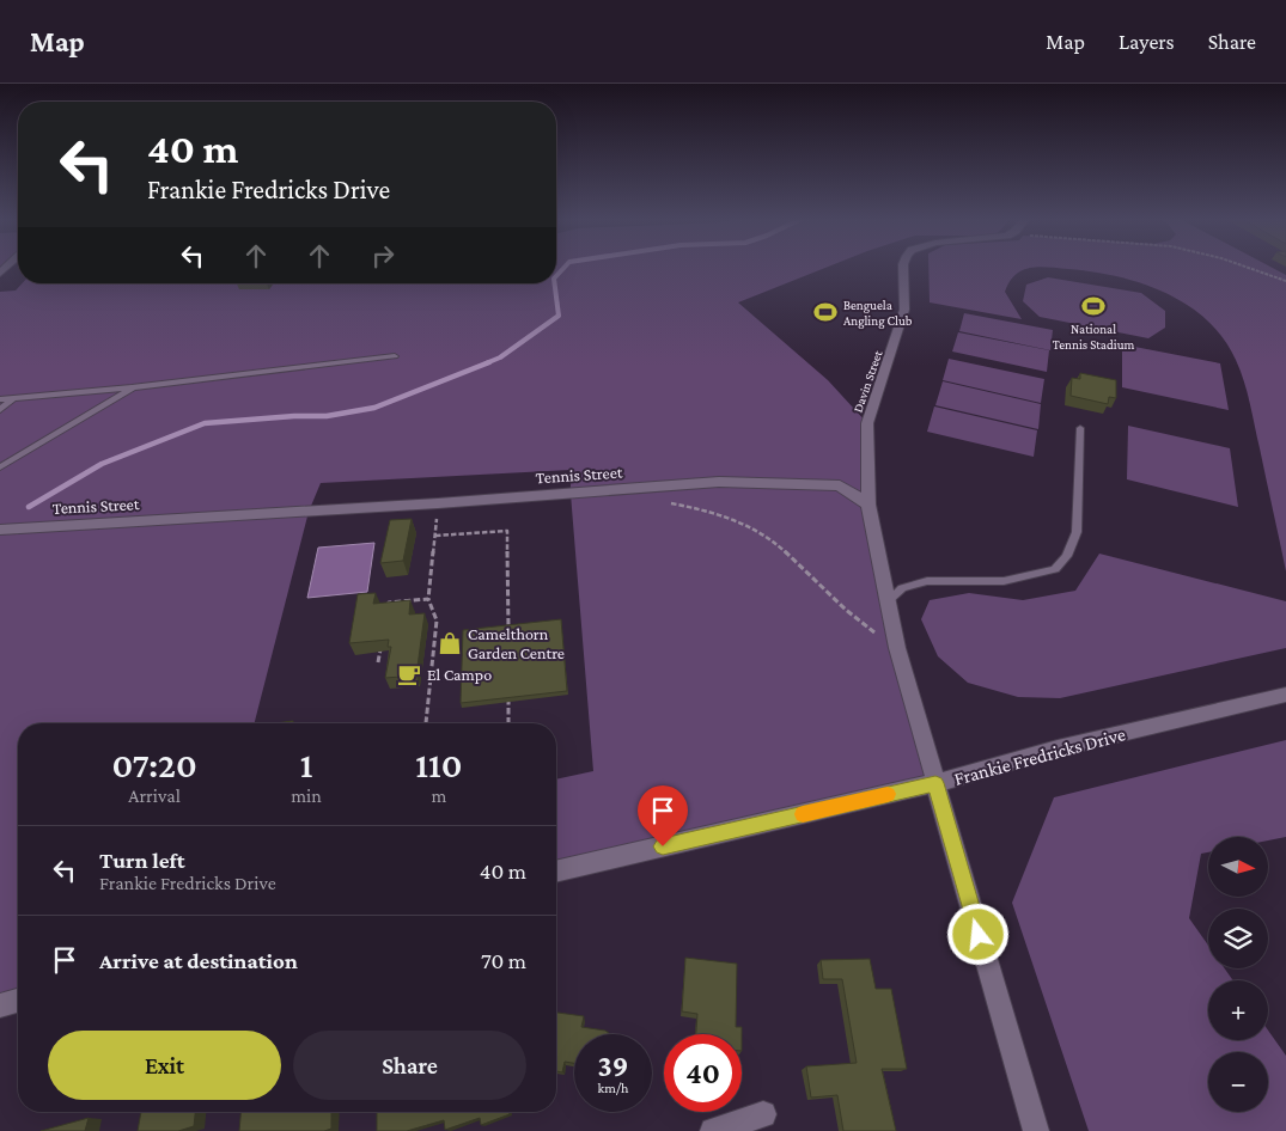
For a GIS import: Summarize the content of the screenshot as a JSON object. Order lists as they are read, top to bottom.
{
  "streets": {
    "street": ["Davin Street", "Tennis Street", "Frankie Fredricks Drive"]
  },
  "crossings": [
    ["Davin Street", "Tennis Street"]
  ],
  "places": {
    "sports": ["National Tennis Stadium", "Benguela Angling Club"],
    "shop": ["Camelthorn Garden Centre"],
    "cafe": ["El Campo"]
  },
  "north": "right",
  "page": {
    "header": "Map",
    "nav": ["Map", "Layers", "Share"],
    "turn": ["40 m", "Frankie Fredricks Drive"],
    "eta": [
      "07:20",
      "Arrival",
      "1",
      "min",
      "110",
      "m"
    ],
    "list": [
      {
        "name": "Turn left",
        "note": "Frankie Fredricks Drive",
        "value": "40 m"
      },
      {
        "name": "Arrive at destination",
        "value": "70 m"
      }
    ],
    "map_buttons": ["+", "−"],
    "buttons": ["Exit", "Share"],
    "speed": "39 km/h",
    "limit": "40"
  }
}
